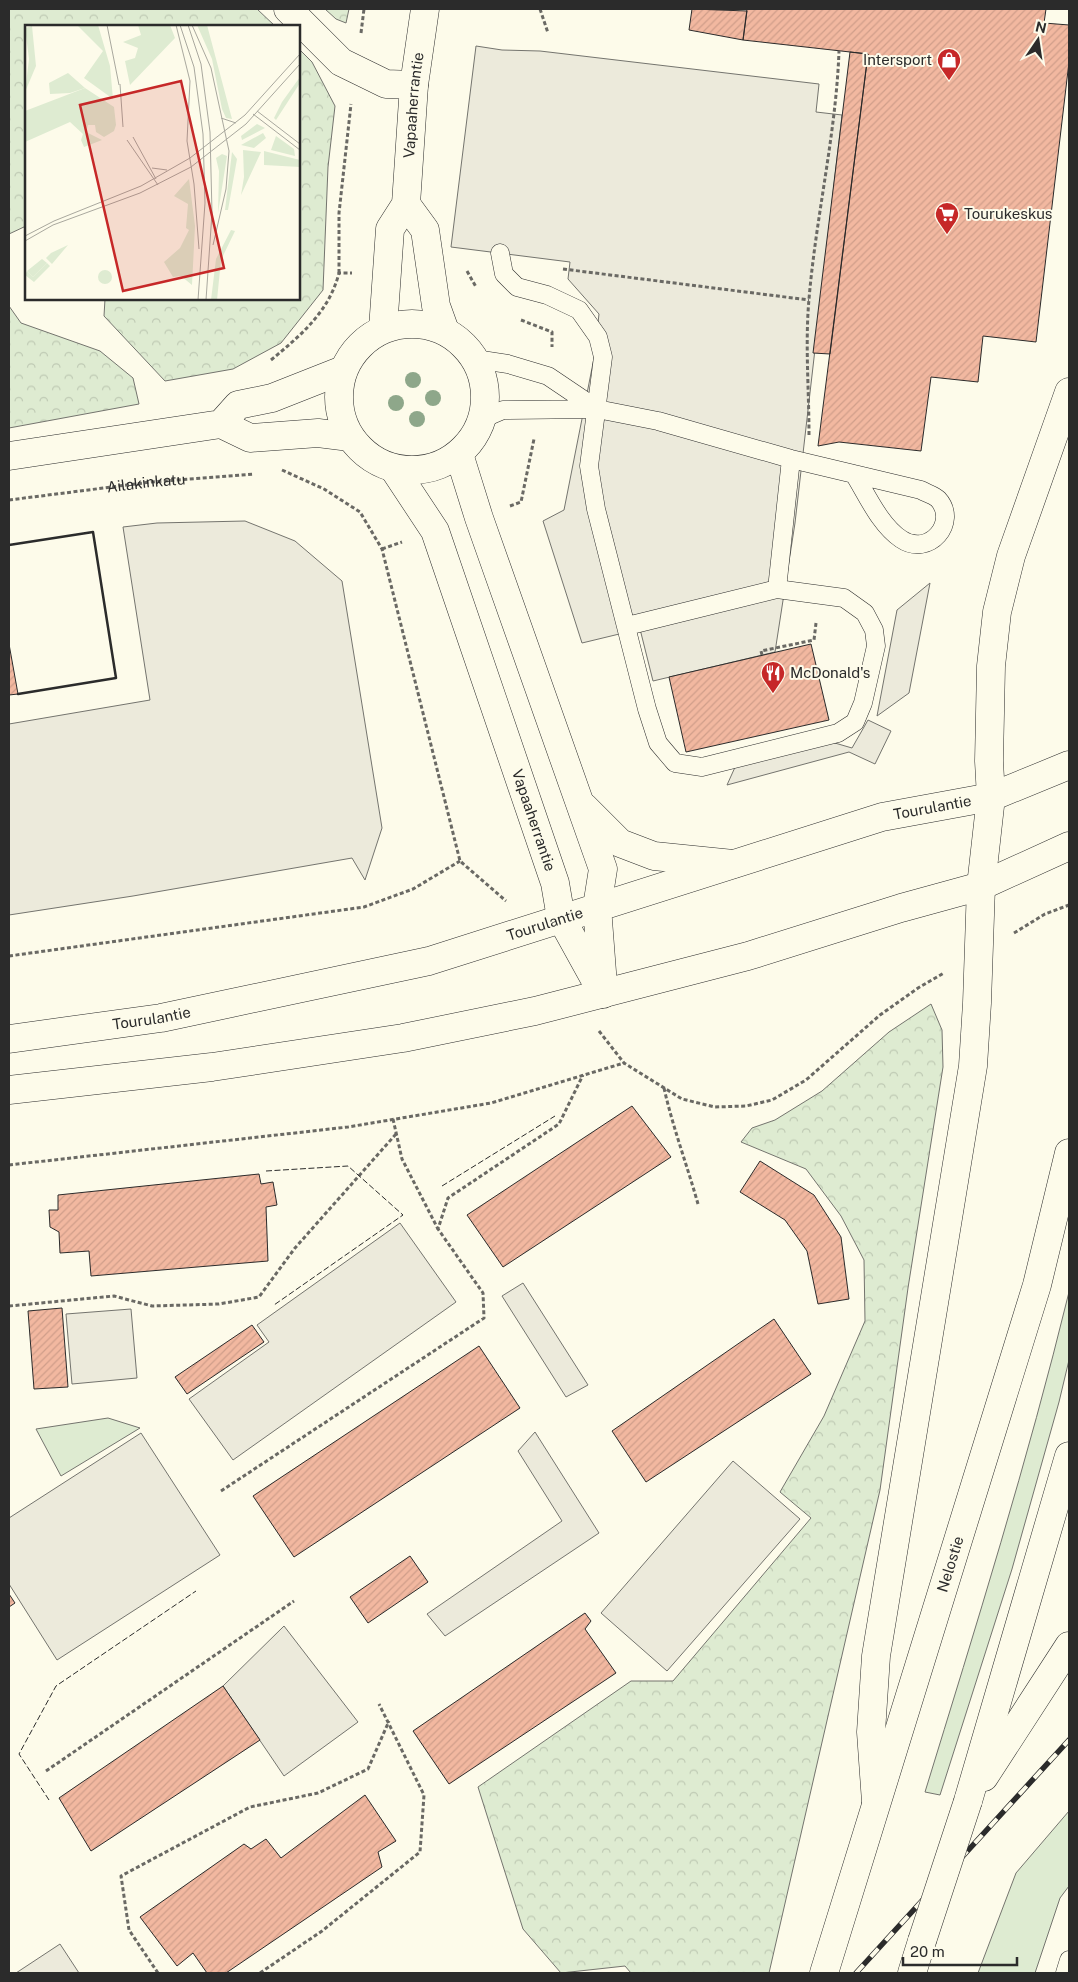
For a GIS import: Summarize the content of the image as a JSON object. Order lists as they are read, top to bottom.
{
  "streets": {
    "main road": ["Vapaaherrantie", "Tourulantie", "Nelostie"],
    "path": ["Ailakinkatu"]
  },
  "crossings": [
    ["Vapaaherrantie", "Tourulantie"]
  ],
  "places": {
    "shop": ["Intersport"],
    "supermarket": ["Tourukeskus"],
    "restaurant": ["McDonald's"]
  },
  "scale_bar": "20 m",
  "north": "top"
}
